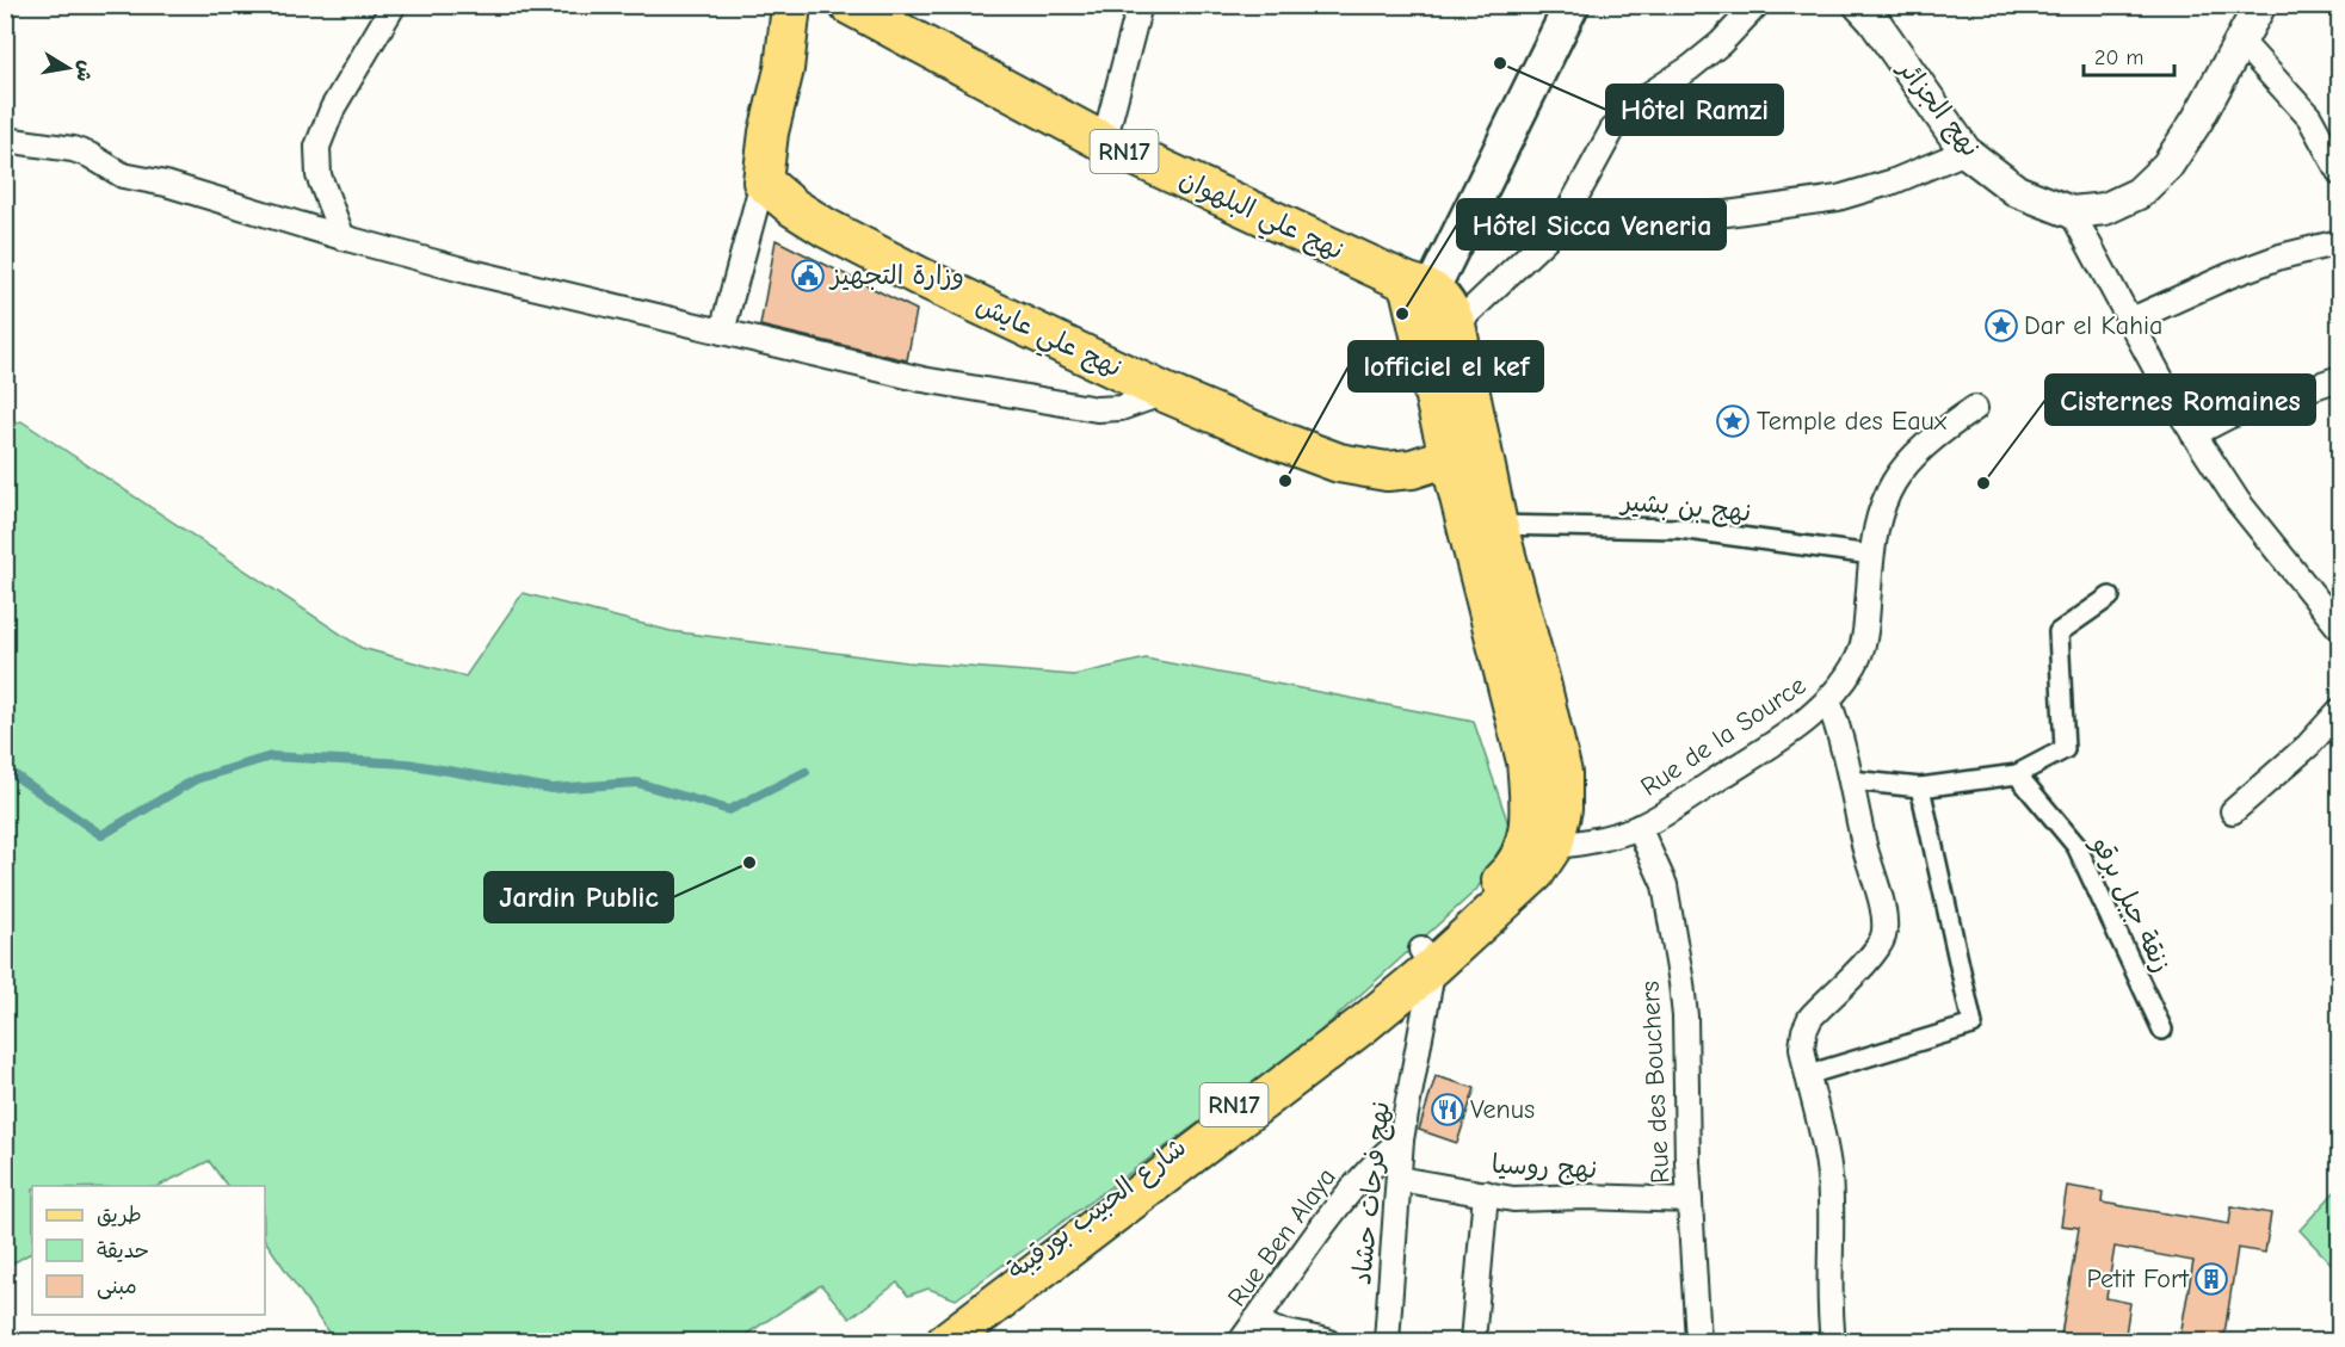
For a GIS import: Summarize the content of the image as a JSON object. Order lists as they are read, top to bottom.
{
  "streets": {
    "main road": [
      "RN17",
      "نهج علي البلهوان",
      "نهج علي عايش",
      "شارع الحبيب بورقيبة"
    ],
    "street": [
      "نهج الجزائر",
      "نهج بن بشير",
      "Rue de la Source",
      "زنقة جبل برقو",
      "Rue des Bouchers",
      "نهج روسيا",
      "نهج فرحات حشاد",
      "Rue Ben Alaya"
    ]
  },
  "crossings": [
    ["نهج علي البلهوان", "نهج علي عايش"],
    ["نهج علي البلهوان", "نهج بن بشير"],
    ["نهج علي البلهوان", "Rue de la Source"],
    ["نهج علي البلهوان", "شارع الحبيب بورقيبة"],
    ["نهج بن بشير", "Rue de la Source"],
    ["Rue de la Source", "Rue des Bouchers"],
    ["Rue de la Source", "شارع الحبيب بورقيبة"],
    ["Rue des Bouchers", "نهج روسيا"],
    ["نهج روسيا", "نهج فرحات حشاد"],
    ["نهج فرحات حشاد", "شارع الحبيب بورقيبة"],
    ["نهج فرحات حشاد", "Rue Ben Alaya"]
  ],
  "places": {
    "other": [
      "Hôtel Ramzi",
      "Hôtel Sicca Veneria",
      "lofficiel el kef",
      "Cisternes Romaines",
      "Jardin Public"
    ],
    "public building": ["وزارة التجهيز"],
    "place": ["Dar el Kahia", "Temple des Eaux"],
    "restaurant": ["Venus"],
    "building": ["Petit Fort"]
  },
  "legend": ["طريق", "حديقة", "مبنى"],
  "scale_bar": "20 m",
  "north": "right"
}
